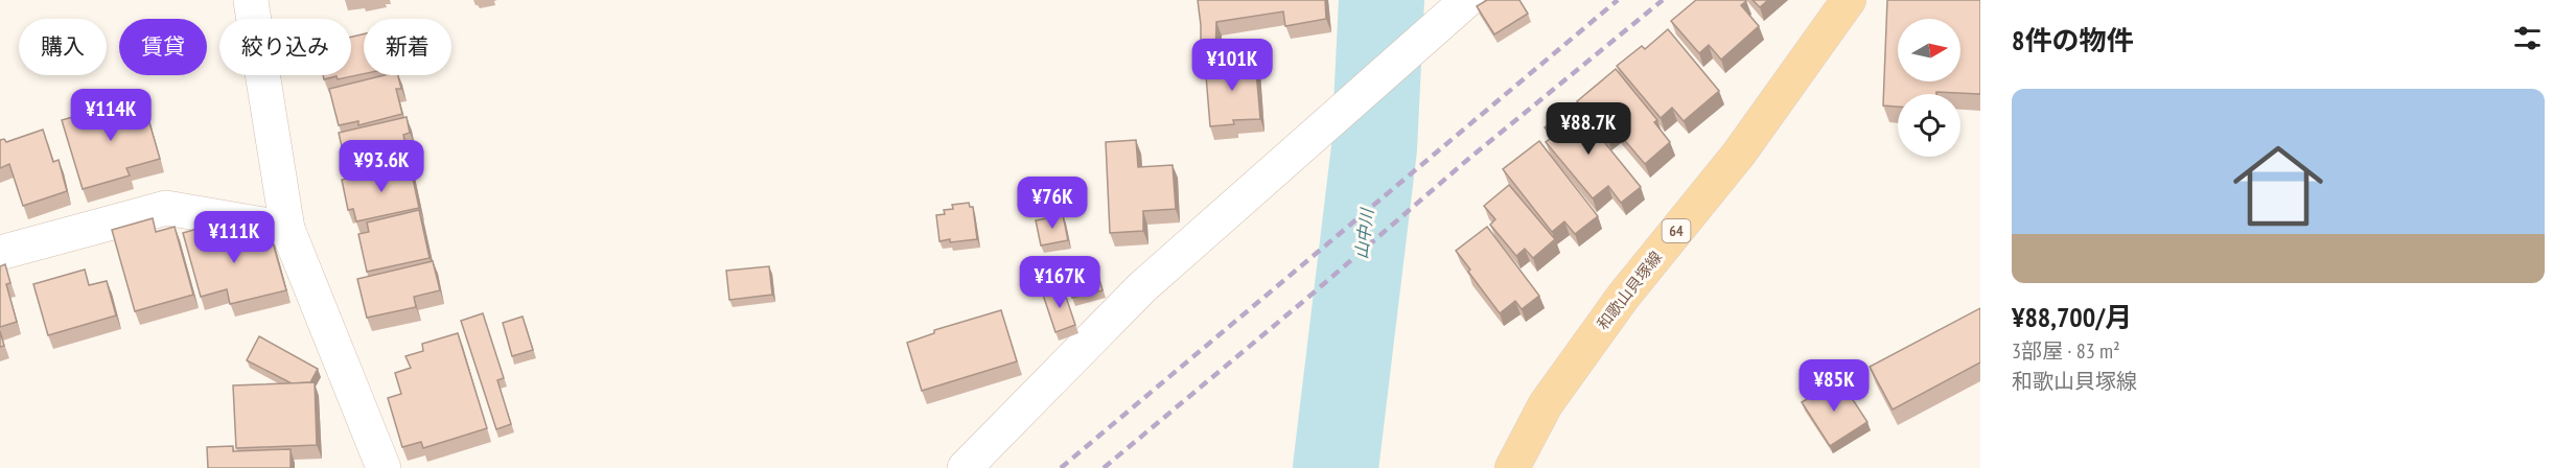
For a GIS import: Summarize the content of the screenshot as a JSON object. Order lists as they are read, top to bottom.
{
  "streets": {
    "main road": ["64", "和歌山貝塚線"]
  },
  "water": ["山中川"],
  "north": "right",
  "page": {
    "heading": "8件の物件",
    "chip": [
      "購入",
      "賃貸",
      "絞り込み",
      "新着"
    ],
    "price": [
      "¥101K",
      "¥114K",
      "¥88.7K",
      "¥93.6K",
      "¥76K",
      "¥111K",
      "¥167K",
      "¥85K"
    ],
    "list": [
      {
        "name": "¥88,700/月",
        "note": "3部屋 · 83 m² · 和歌山貝塚線"
      }
    ]
  }
}
